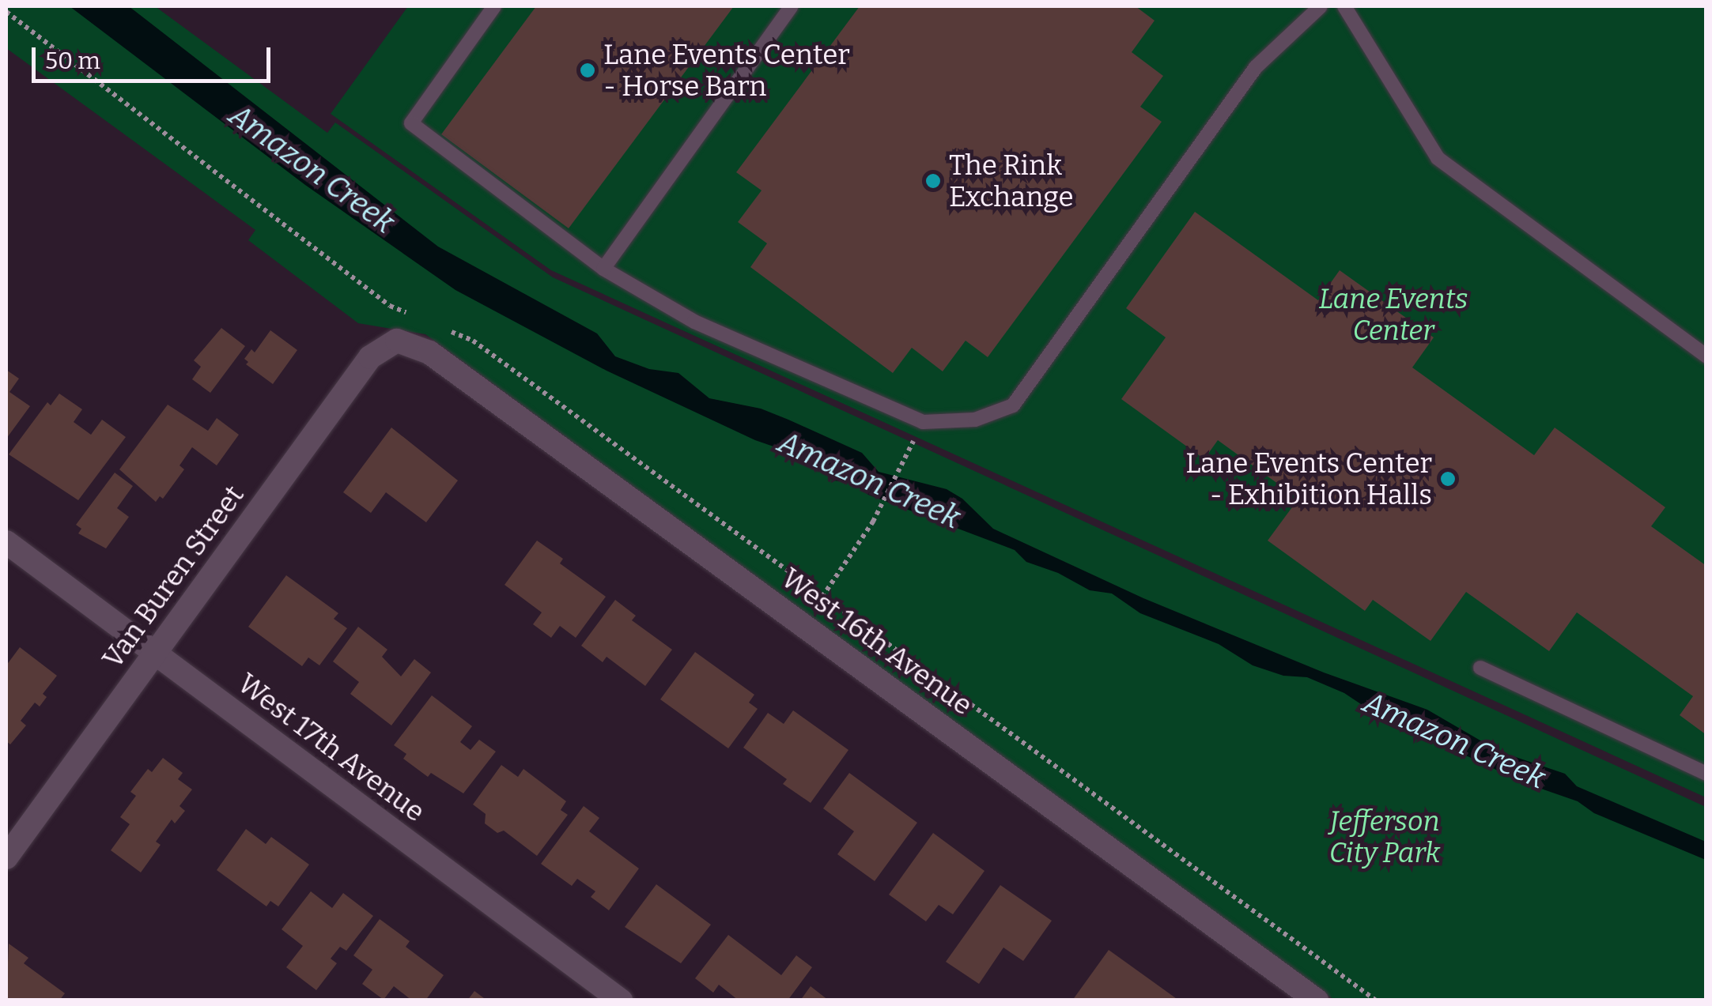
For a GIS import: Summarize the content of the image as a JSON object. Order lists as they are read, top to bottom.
{
  "streets": {
    "street": ["Van Buren Street", "West 16th Avenue", "West 17th Avenue"]
  },
  "crossings": [
    ["Van Buren Street", "West 16th Avenue"],
    ["Van Buren Street", "West 17th Avenue"]
  ],
  "water": ["Amazon Creek"],
  "parks": ["Lane Events Center", "Jefferson City Park"],
  "places": ["Lane Events Center - Horse Barn", "The Rink Exchange", "Lane Events Center - Exhibition Halls"],
  "scale_bar": "50 m"
}
